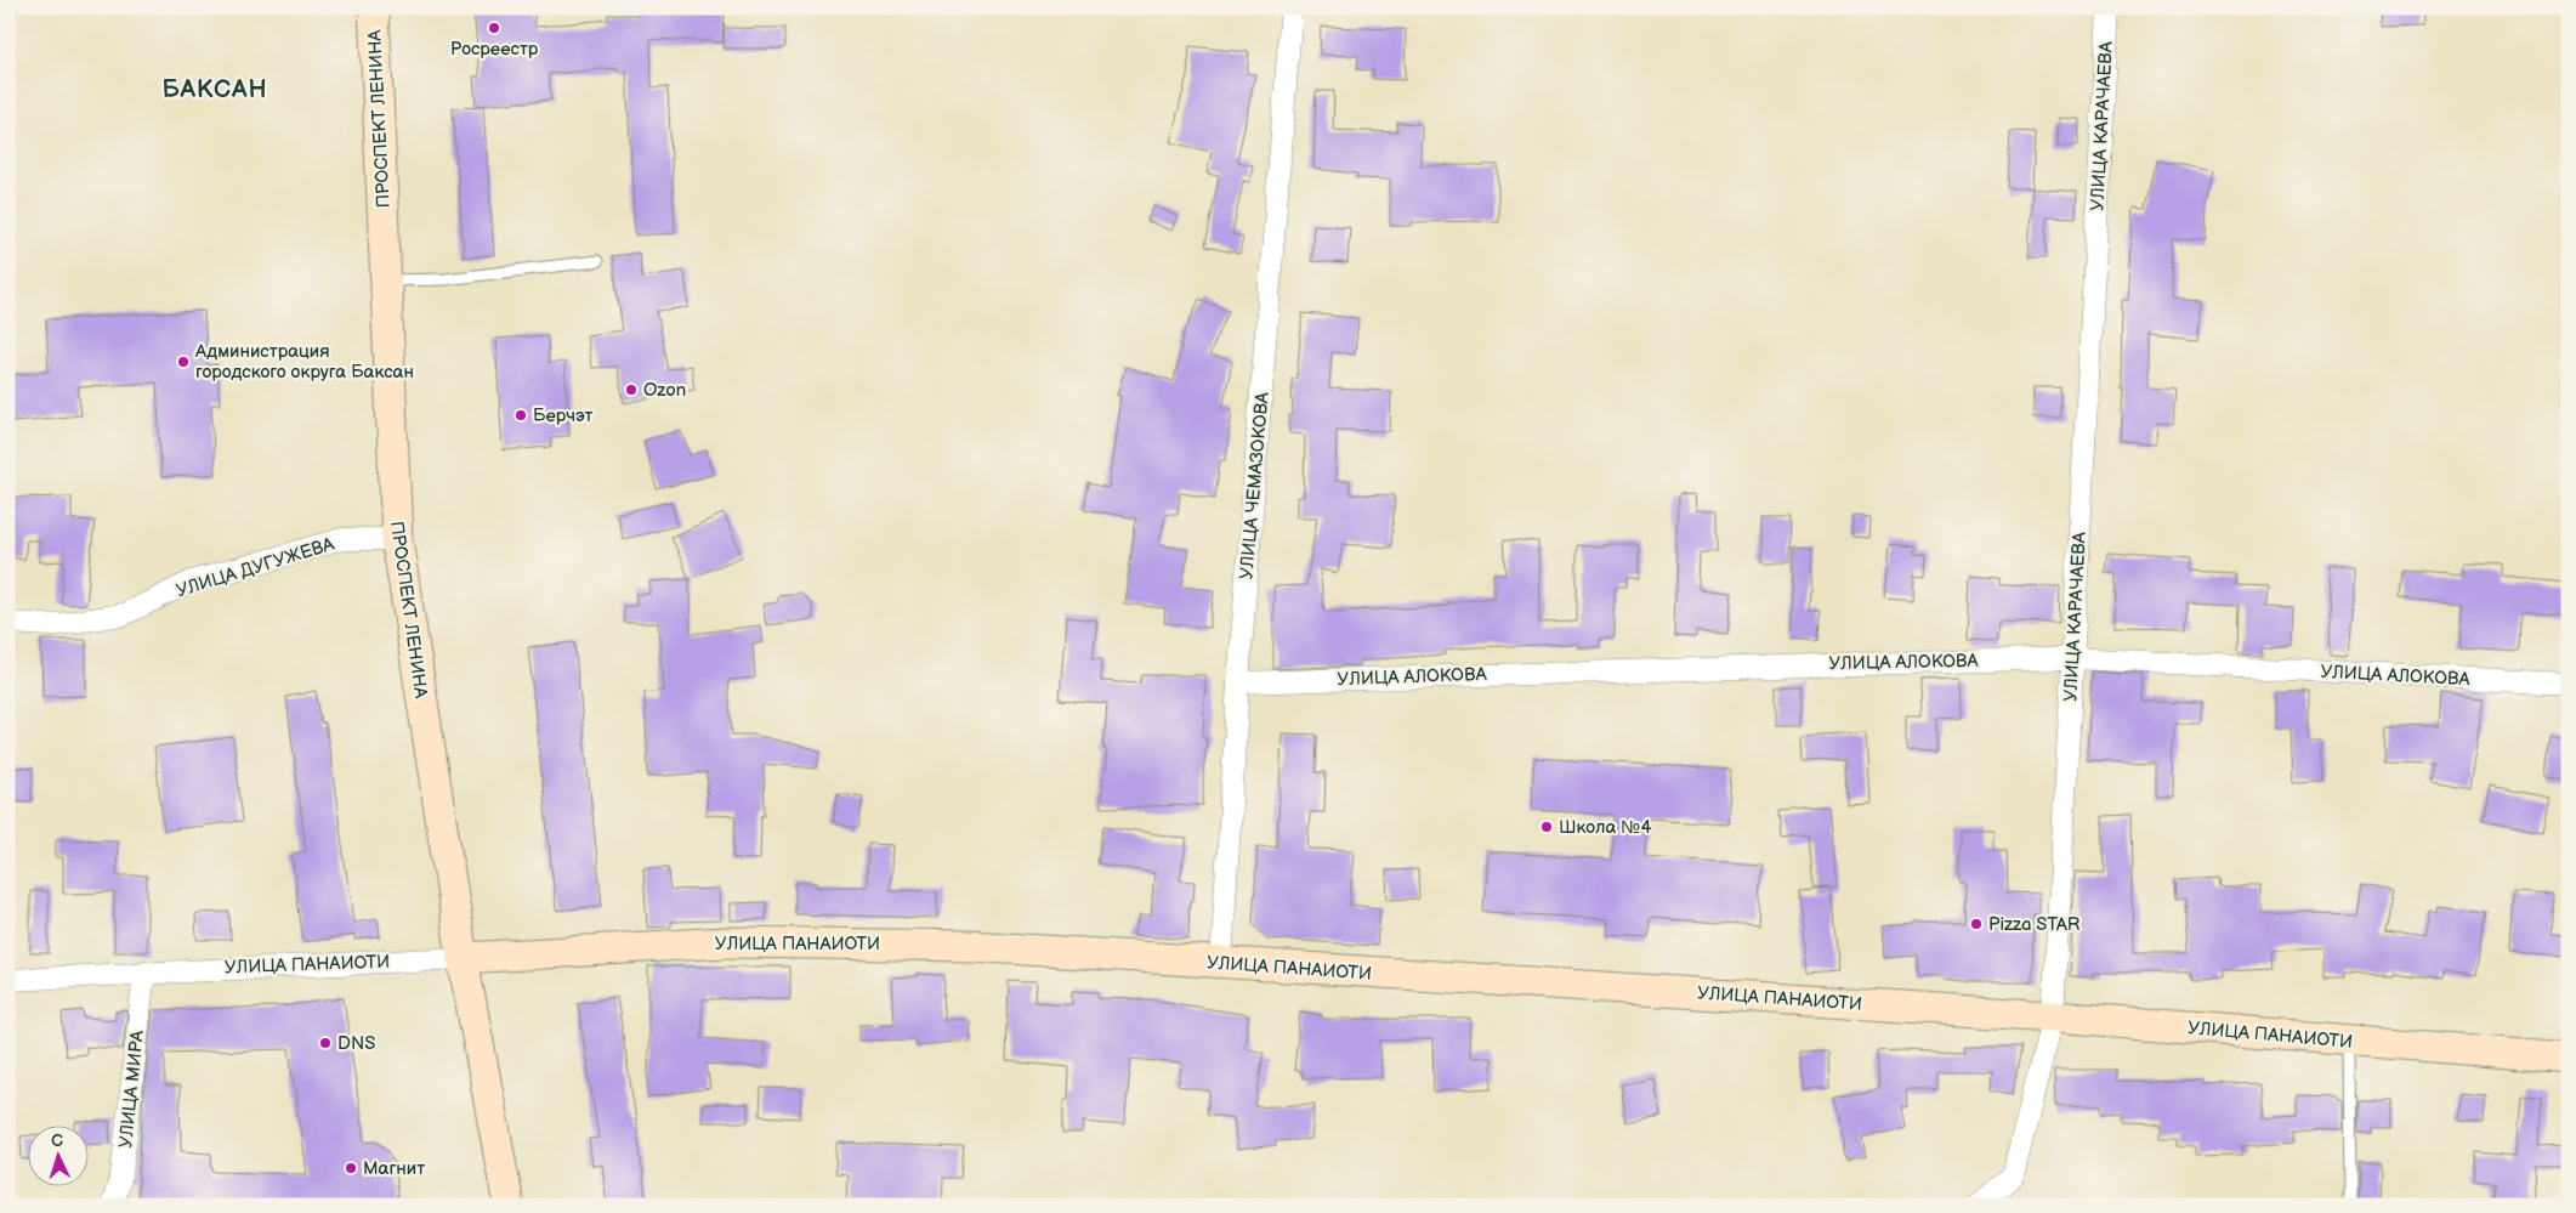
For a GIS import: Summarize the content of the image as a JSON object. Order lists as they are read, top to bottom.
{
  "streets": {
    "street": [
      "ПРОСПЕКТ ЛЕНИНА",
      "УЛИЦА КАРАЧАЕВА",
      "УЛИЦА ЧЕМАЗОКОВА",
      "УЛИЦА ДУГУЖЕВА",
      "УЛИЦА АЛОКОВА",
      "УЛИЦА ПАНАИОТИ",
      "УЛИЦА МИРА"
    ]
  },
  "crossings": [
    ["ПРОСПЕКТ ЛЕНИНА", "УЛИЦА ДУГУЖЕВА"],
    ["ПРОСПЕКТ ЛЕНИНА", "УЛИЦА ПАНАИОТИ"],
    ["УЛИЦА КАРАЧАЕВА", "УЛИЦА АЛОКОВА"],
    ["УЛИЦА КАРАЧАЕВА", "УЛИЦА ПАНАИОТИ"],
    ["УЛИЦА ЧЕМАЗОКОВА", "УЛИЦА АЛОКОВА"],
    ["УЛИЦА ЧЕМАЗОКОВА", "УЛИЦА ПАНАИОТИ"],
    ["УЛИЦА ПАНАИОТИ", "УЛИЦА МИРА"]
  ],
  "districts": ["БАКСАН"],
  "places": [
    "Росреестр",
    "Администрация городского округа Баксан",
    "Ozon",
    "Берчэт",
    "Школа №4",
    "Pizza STAR",
    "DNS",
    "Магнит"
  ],
  "north": "top"
}
